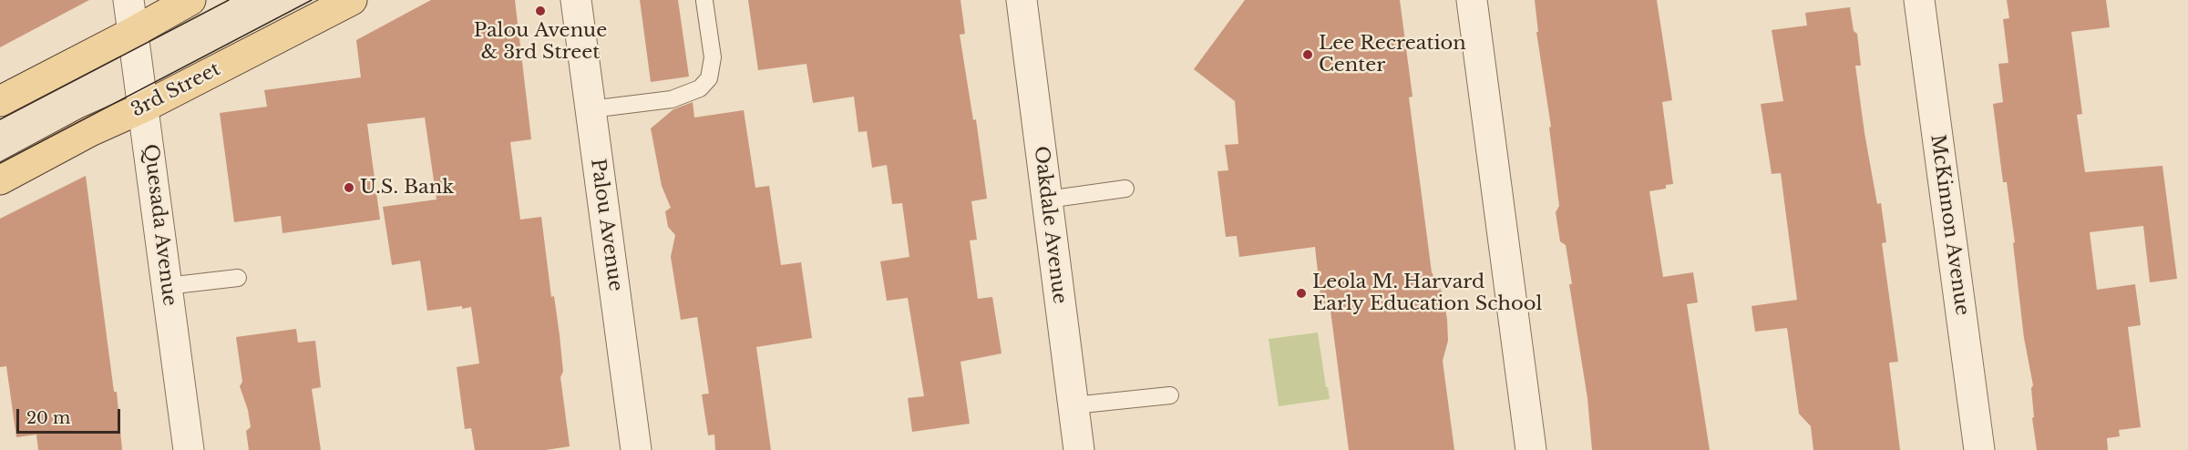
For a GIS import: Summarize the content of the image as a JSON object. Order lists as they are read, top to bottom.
{
  "streets": {
    "main road": ["3rd Street"],
    "street": [
      "Quesada Avenue",
      "Palou Avenue",
      "Oakdale Avenue",
      "McKinnon Avenue"
    ]
  },
  "crossings": [
    ["3rd Street", "Quesada Avenue"]
  ],
  "places": [
    "Palou Avenue & 3rd Street",
    "Lee Recreation Center",
    "U.S. Bank",
    "Leola M. Harvard Early Education School"
  ],
  "scale_bar": "20 m"
}
